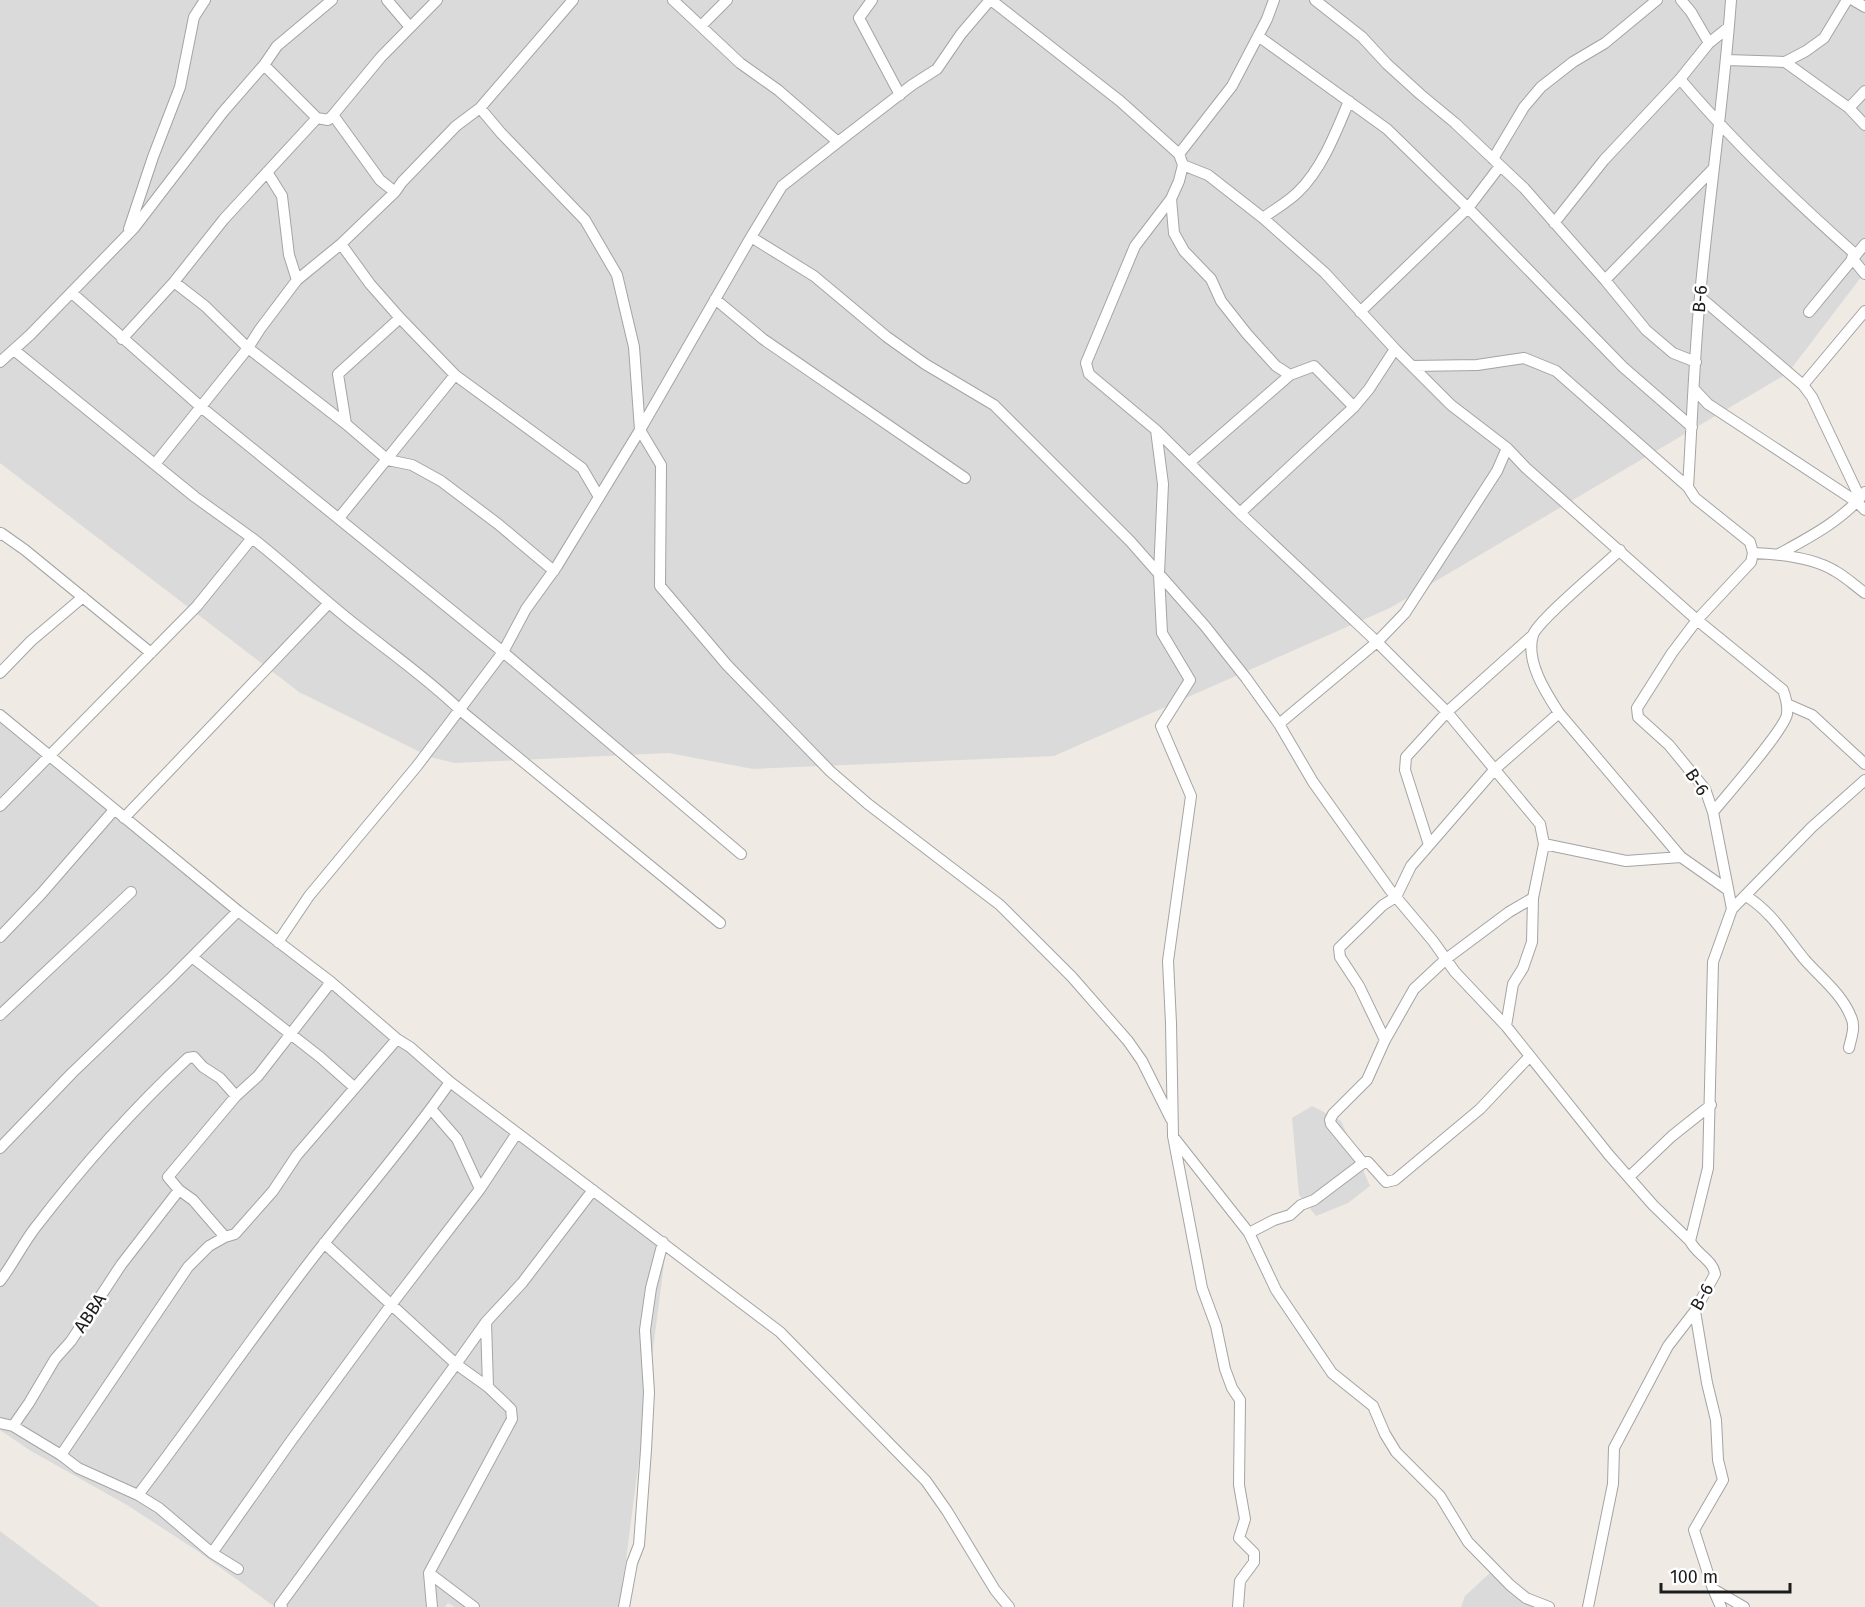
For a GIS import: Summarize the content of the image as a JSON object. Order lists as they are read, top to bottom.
{
  "streets": {
    "street": ["B-6", "ABBA"]
  },
  "scale_bar": "100 m"
}
